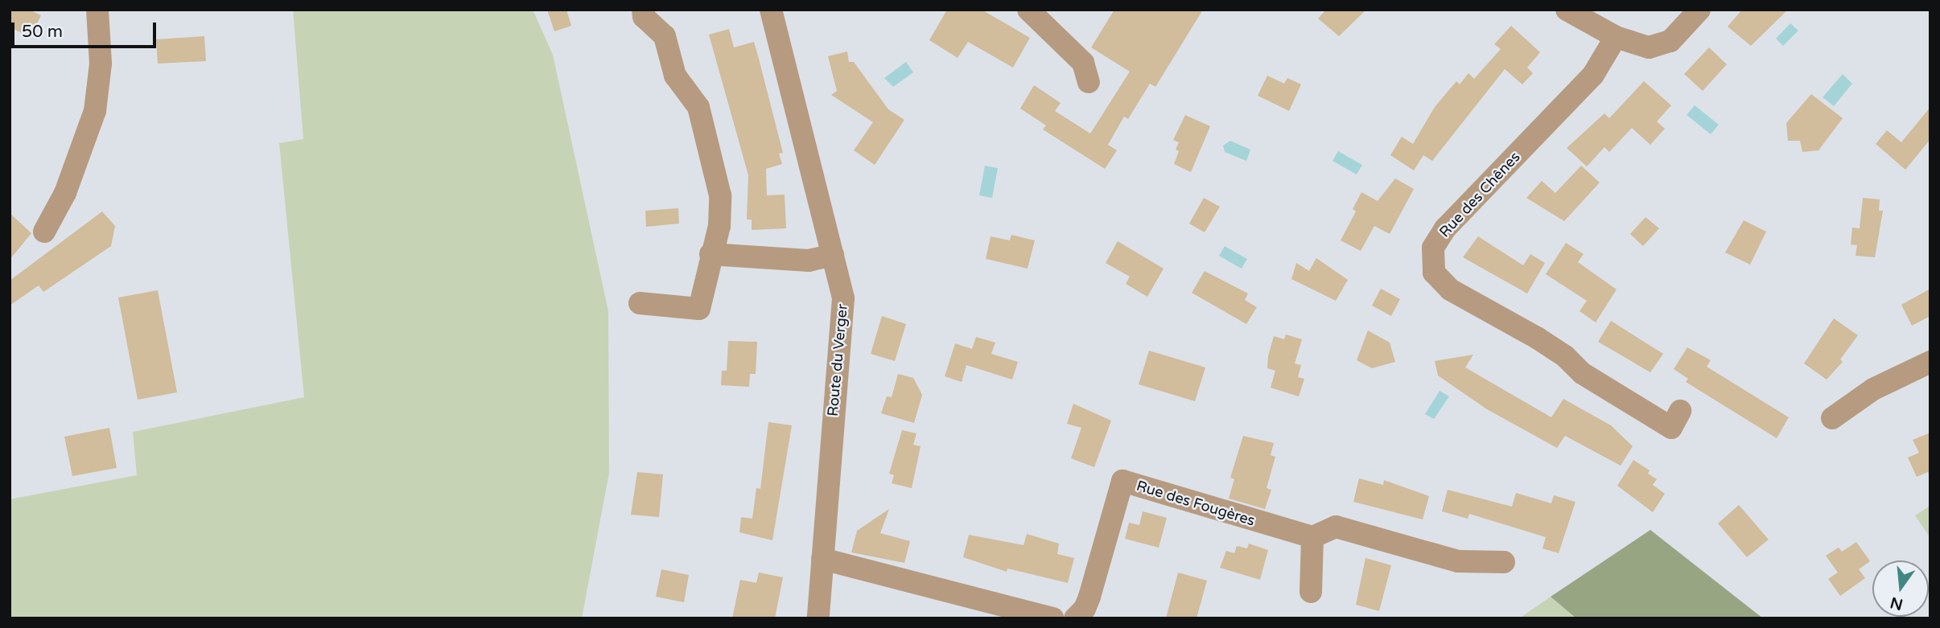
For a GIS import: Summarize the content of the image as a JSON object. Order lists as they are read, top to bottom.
{
  "streets": {
    "street": ["Rue des Chênes", "Route du Verger", "Rue des Fougères"]
  },
  "scale_bar": "50 m",
  "north": "bottom"
}
